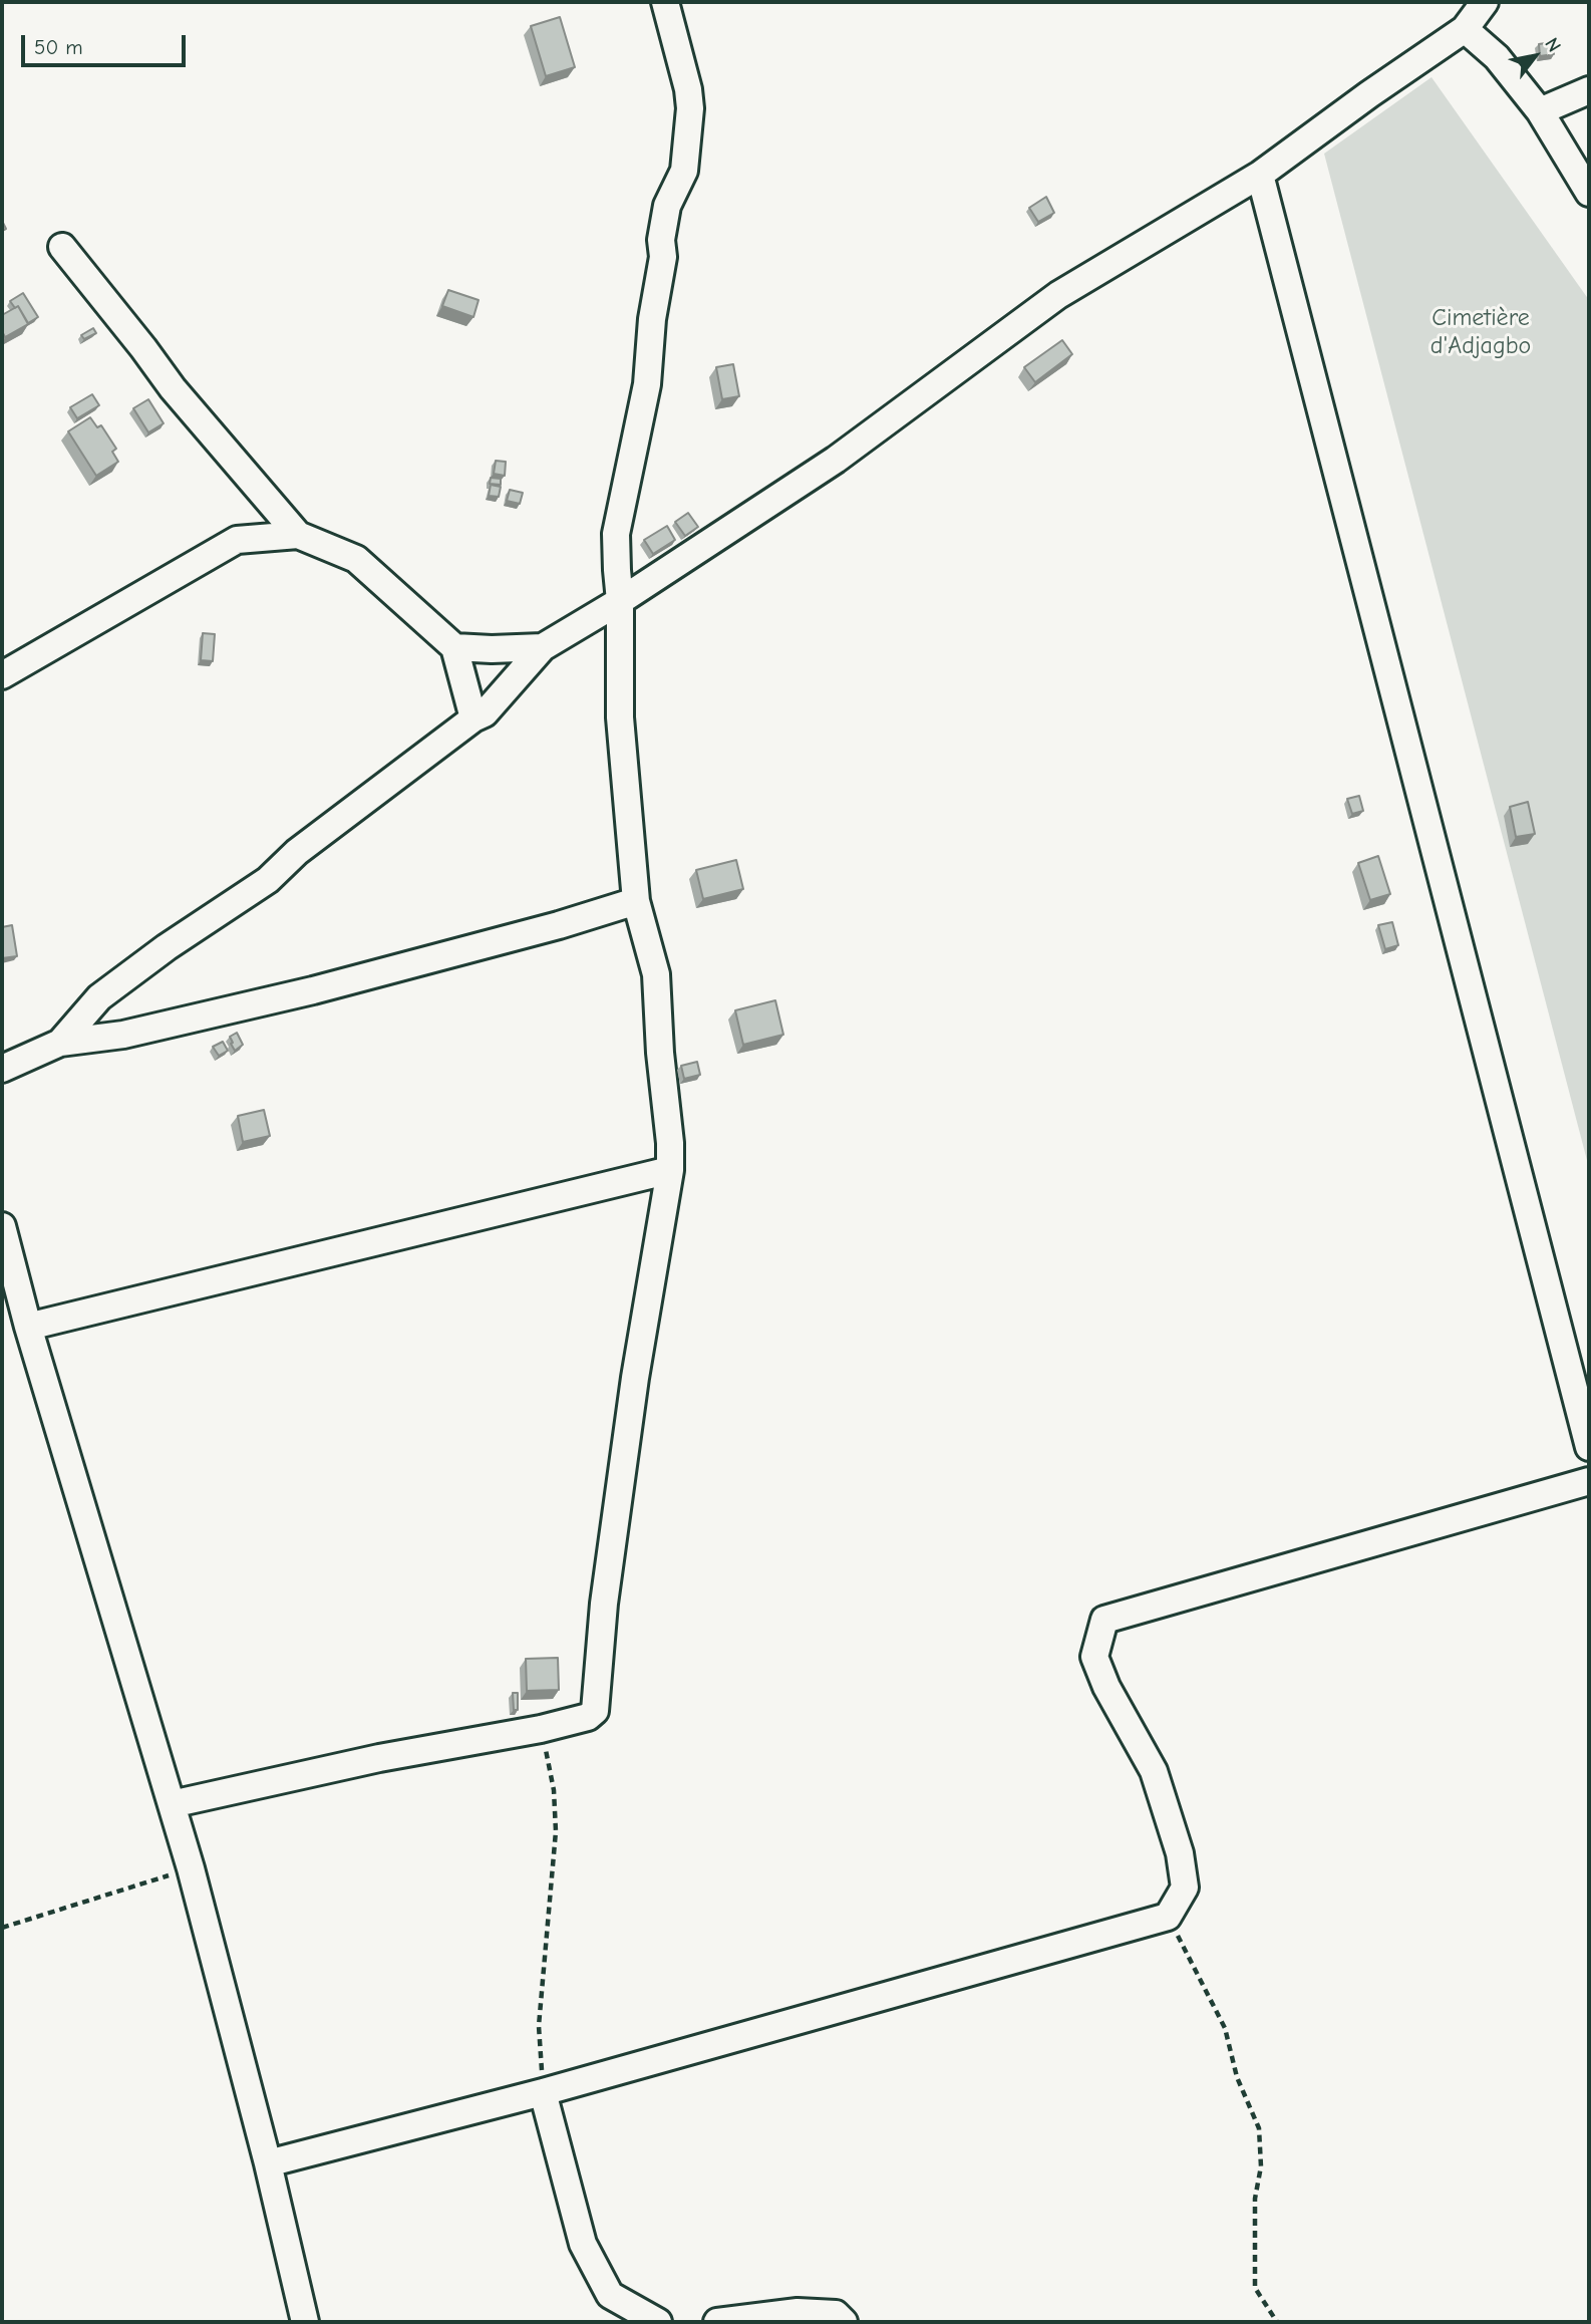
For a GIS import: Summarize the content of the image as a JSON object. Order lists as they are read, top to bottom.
{
  "parks": ["Cimetière d'Adjagbo"],
  "scale_bar": "50 m",
  "north": "top right"
}
